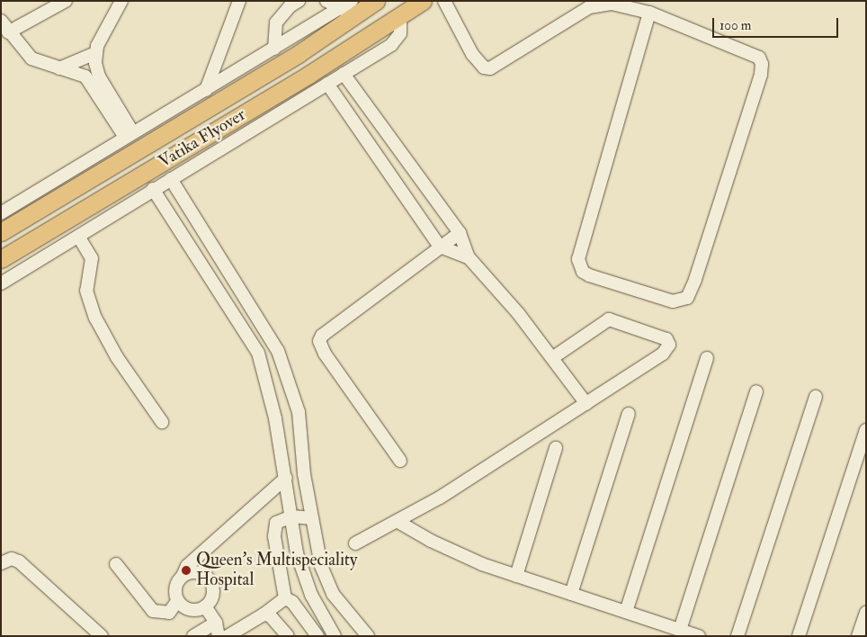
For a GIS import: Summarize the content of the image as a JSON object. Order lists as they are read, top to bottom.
{
  "streets": {
    "highway": ["Vatika Flyover"]
  },
  "places": ["Queen’s Multispeciality Hospital"],
  "scale_bar": "100 m"
}
